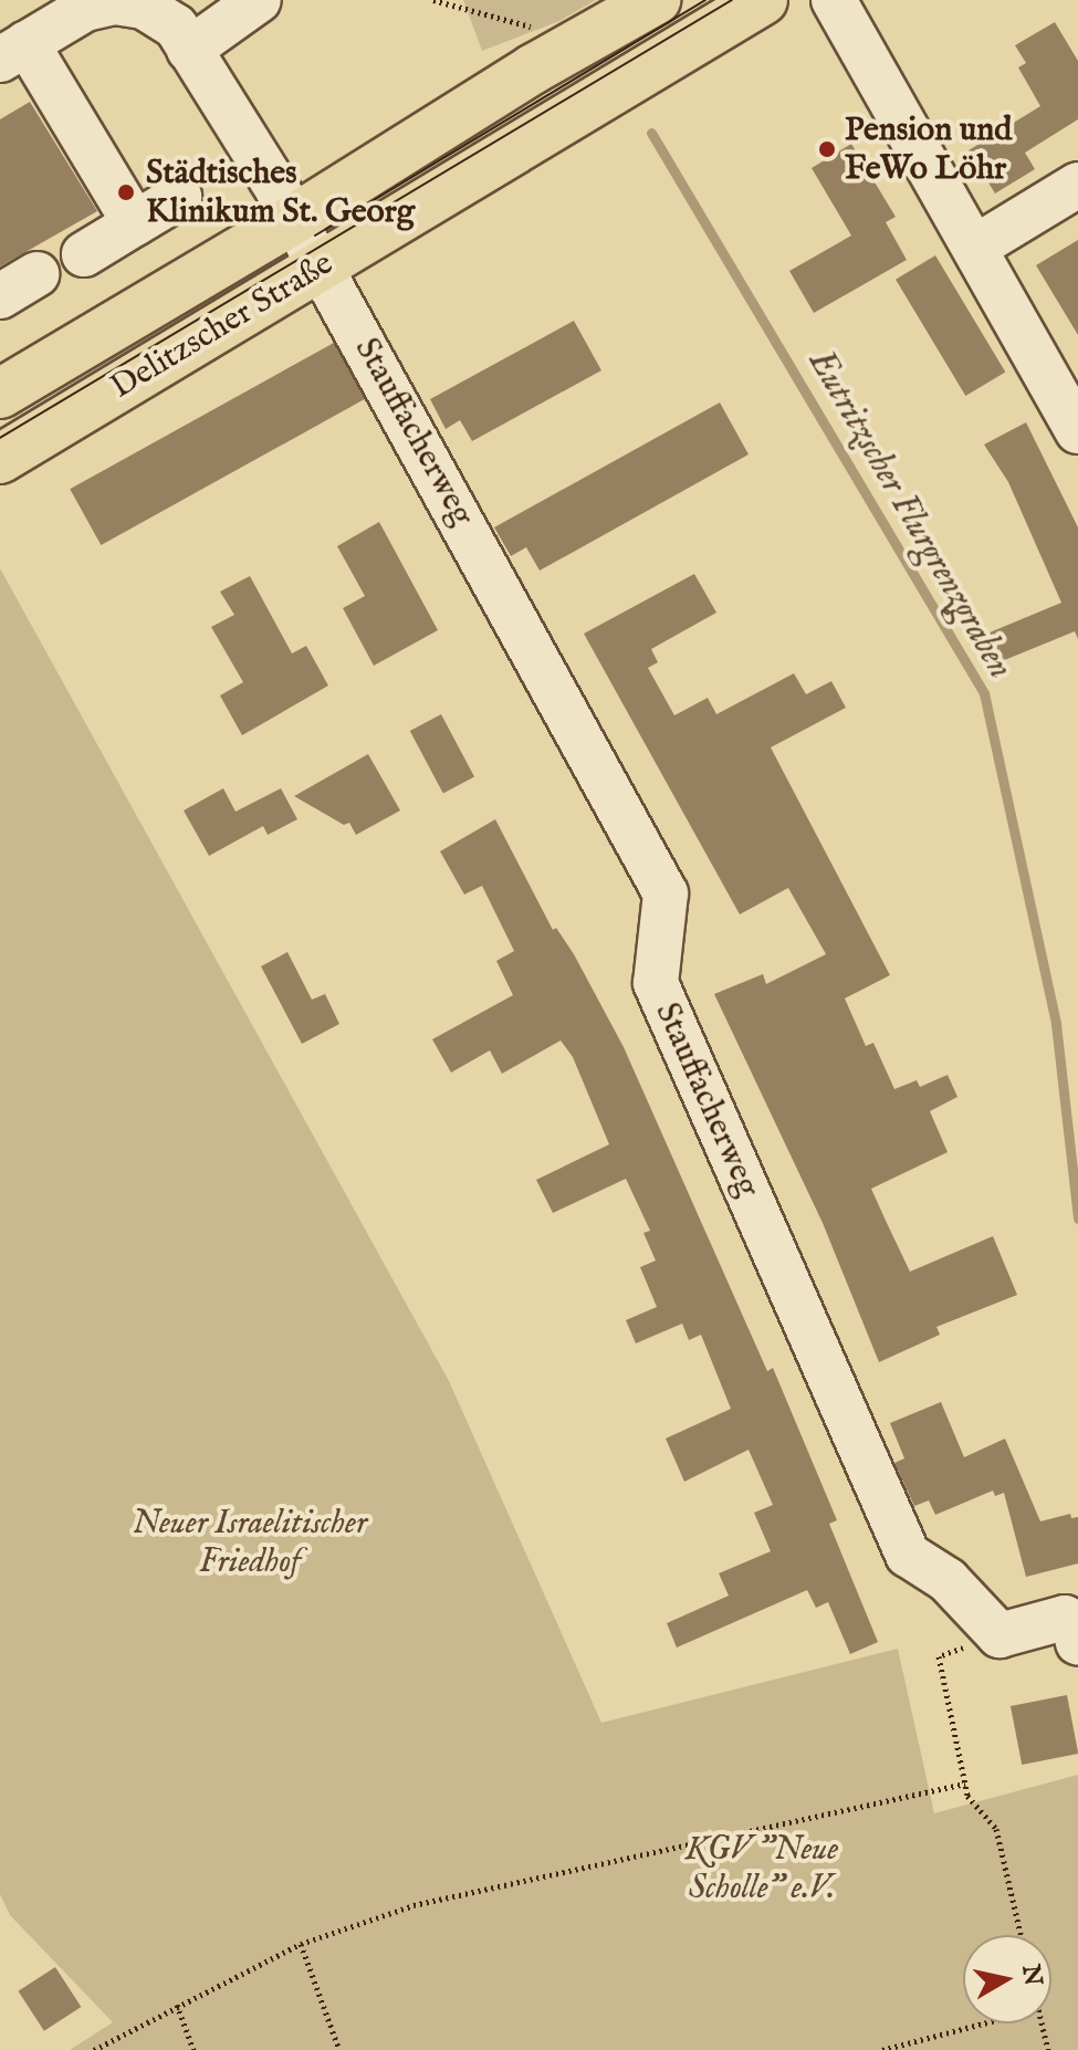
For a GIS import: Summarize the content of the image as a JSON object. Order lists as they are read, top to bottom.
{
  "streets": {
    "main road": ["Delitzscher Straße"],
    "street": ["Stauffacherweg"]
  },
  "crossings": [
    ["Delitzscher Straße", "Stauffacherweg"]
  ],
  "water": ["Eutritzscher Flurgrenzgraben"],
  "parks": ["Neuer Israelitischer Friedhof", "KGV \"Neue Scholle\" e.V."],
  "places": ["Pension und FeWo Löhr", "Städtisches Klinikum St. Georg"],
  "north": "right"
}
